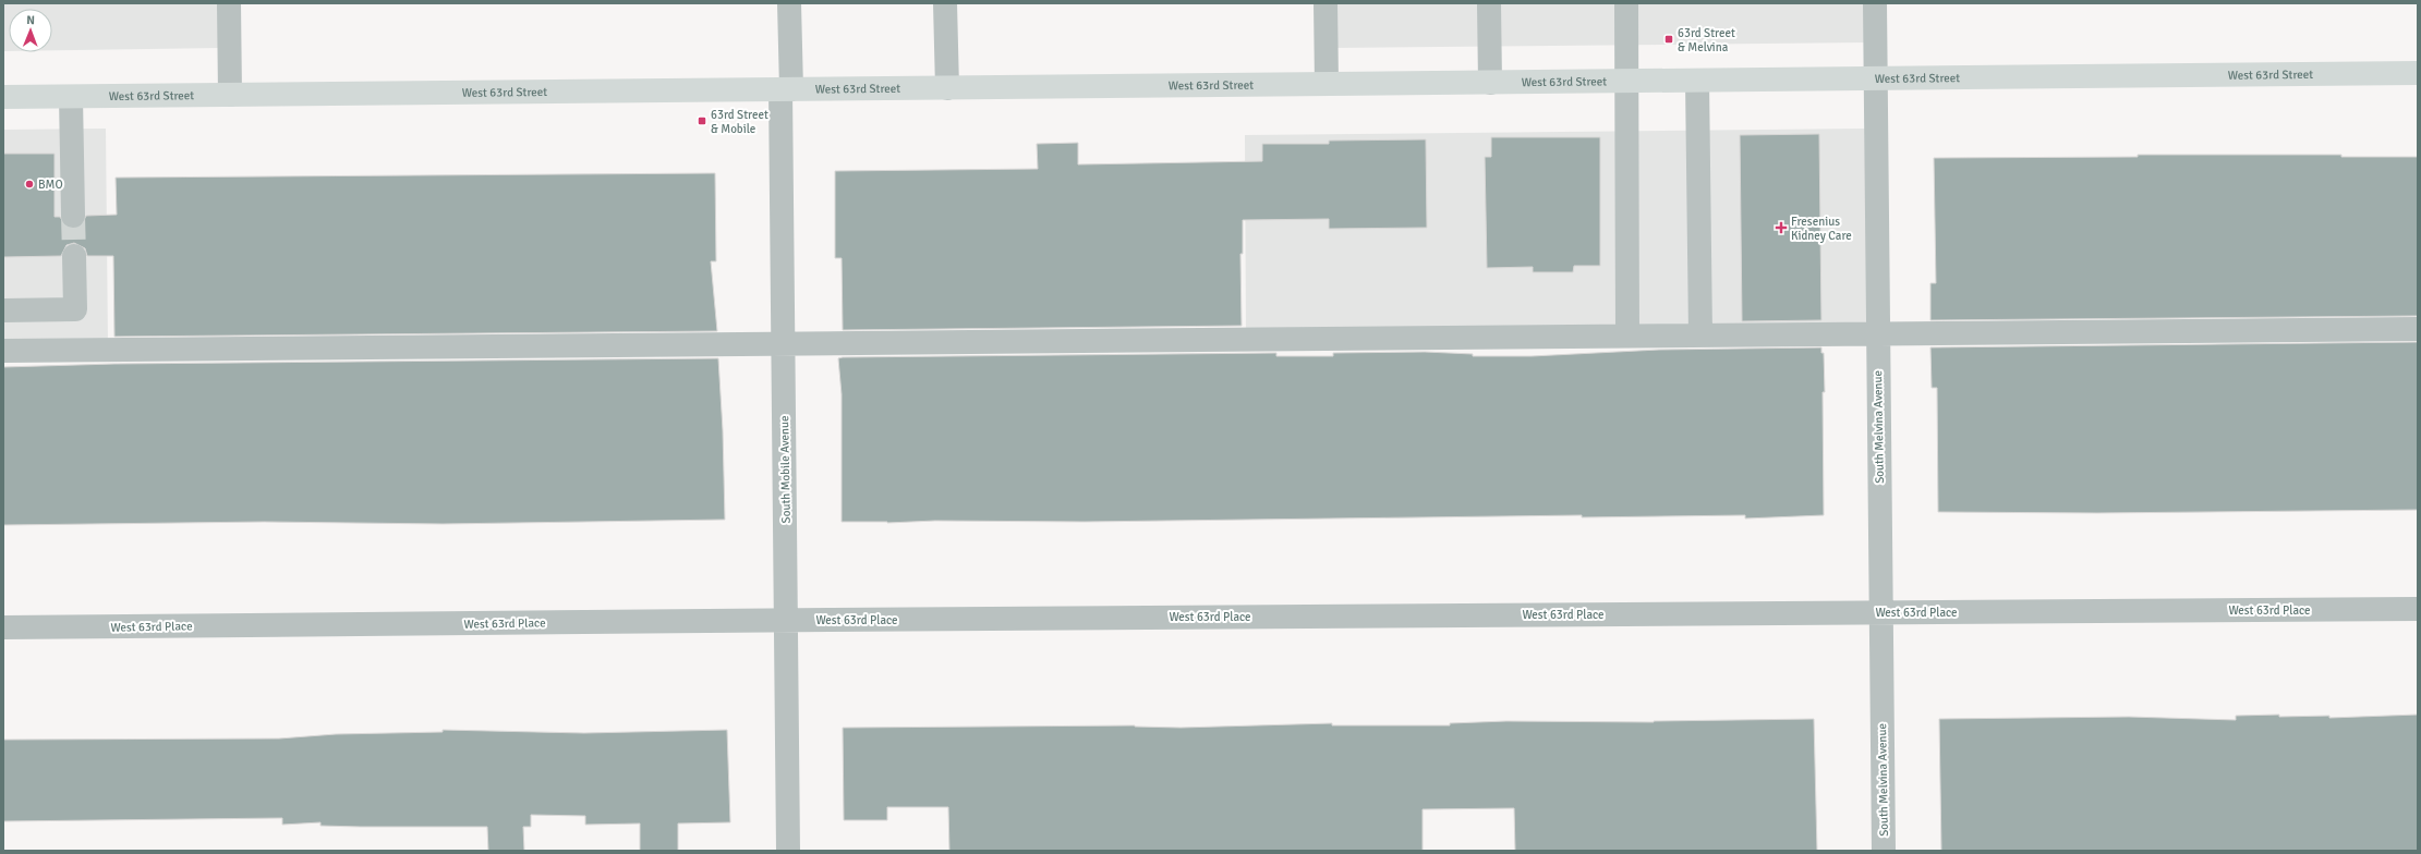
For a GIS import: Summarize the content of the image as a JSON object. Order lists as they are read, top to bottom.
{
  "streets": {
    "main road": ["West 63rd Street"],
    "street": ["South Melvina Avenue", "South Mobile Avenue", "West 63rd Place"]
  },
  "crossings": [
    ["West 63rd Street", "South Melvina Avenue"],
    ["West 63rd Street", "South Mobile Avenue"],
    ["South Melvina Avenue", "West 63rd Place"],
    ["South Mobile Avenue", "West 63rd Place"]
  ],
  "places": {
    "transit": ["63rd Street & Melvina", "63rd Street & Mobile"],
    "other": ["BMO"],
    "health": ["Fresenius Kidney Care"]
  },
  "north": "top"
}
